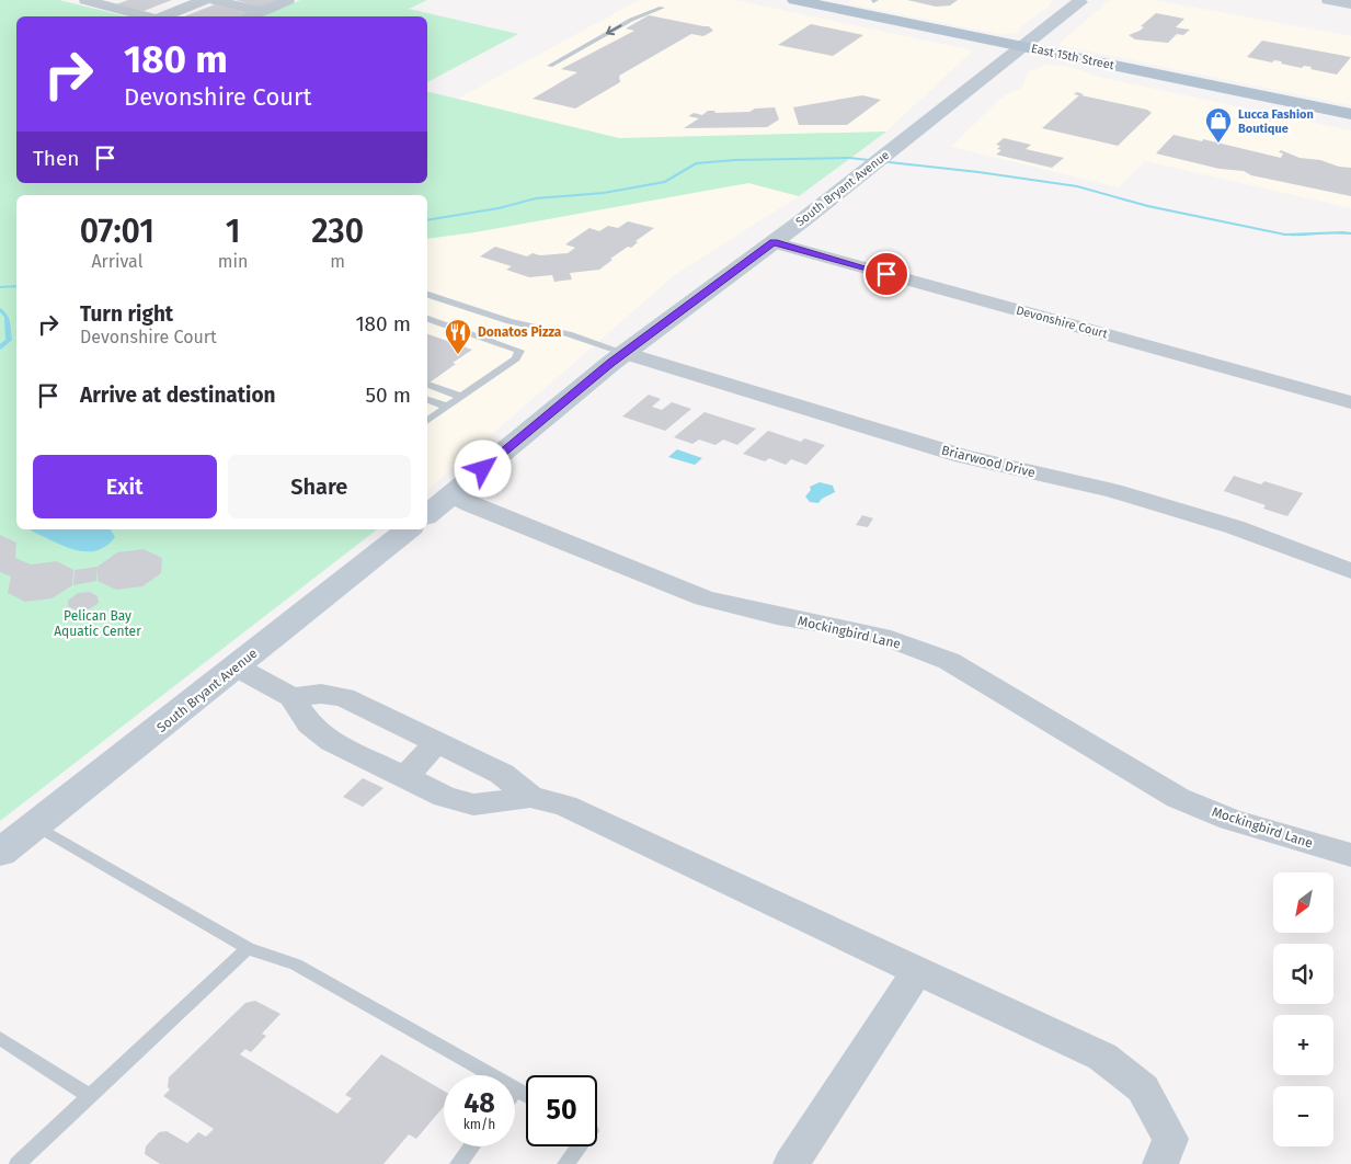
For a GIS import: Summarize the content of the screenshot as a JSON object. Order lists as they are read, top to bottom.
{
  "streets": {
    "main road": ["East 15th Street", "South Bryant Avenue"],
    "street": ["Devonshire Court", "Briarwood Drive", "Mockingbird Lane"]
  },
  "crossings": [
    ["East 15th Street", "South Bryant Avenue"],
    ["South Bryant Avenue", "Devonshire Court"],
    ["South Bryant Avenue", "Briarwood Drive"],
    ["South Bryant Avenue", "Mockingbird Lane"]
  ],
  "parks": ["Pelican Bay Aquatic Center"],
  "places": {
    "shop": ["Lucca Fashion Boutique"],
    "restaurant": ["Donatos Pizza"]
  },
  "north": "bottom left",
  "page": {
    "turn": ["180 m", "Devonshire Court"],
    "then": "Then",
    "eta": [
      "07:01",
      "Arrival",
      "1",
      "min",
      "230",
      "m"
    ],
    "list": [
      {
        "name": "Turn right",
        "note": "Devonshire Court",
        "value": "180 m"
      },
      {
        "name": "Arrive at destination",
        "value": "50 m"
      }
    ],
    "buttons": ["Exit", "Share"],
    "map_buttons": ["+", "−"],
    "speed": "48 km/h",
    "limit": "50"
  }
}
